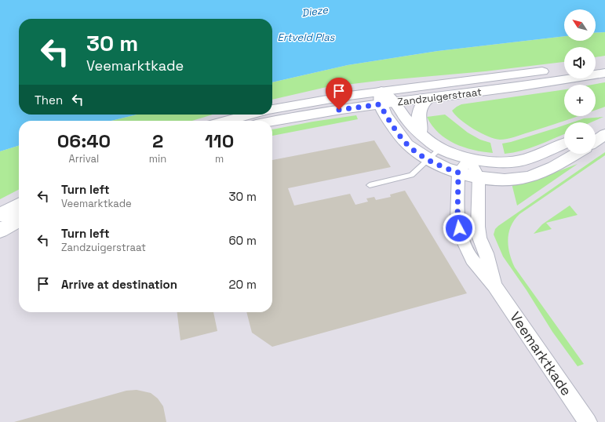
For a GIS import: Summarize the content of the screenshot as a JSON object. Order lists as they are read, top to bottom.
{
  "streets": {
    "main road": ["Zandzuigerstraat"],
    "street": ["Veemarktkade"]
  },
  "water": ["Dieze", "Ertveld Plas"],
  "north": "top left",
  "page": {
    "map_buttons": ["+", "−"],
    "turn": ["30 m", "Veemarktkade"],
    "then": "Then",
    "eta": [
      "06:40",
      "Arrival",
      "2",
      "min",
      "110",
      "m"
    ],
    "list": [
      {
        "name": "Turn left",
        "note": "Veemarktkade",
        "value": "30 m"
      },
      {
        "name": "Turn left",
        "note": "Zandzuigerstraat",
        "value": "60 m"
      },
      {
        "name": "Arrive at destination",
        "value": "20 m"
      }
    ]
  }
}
